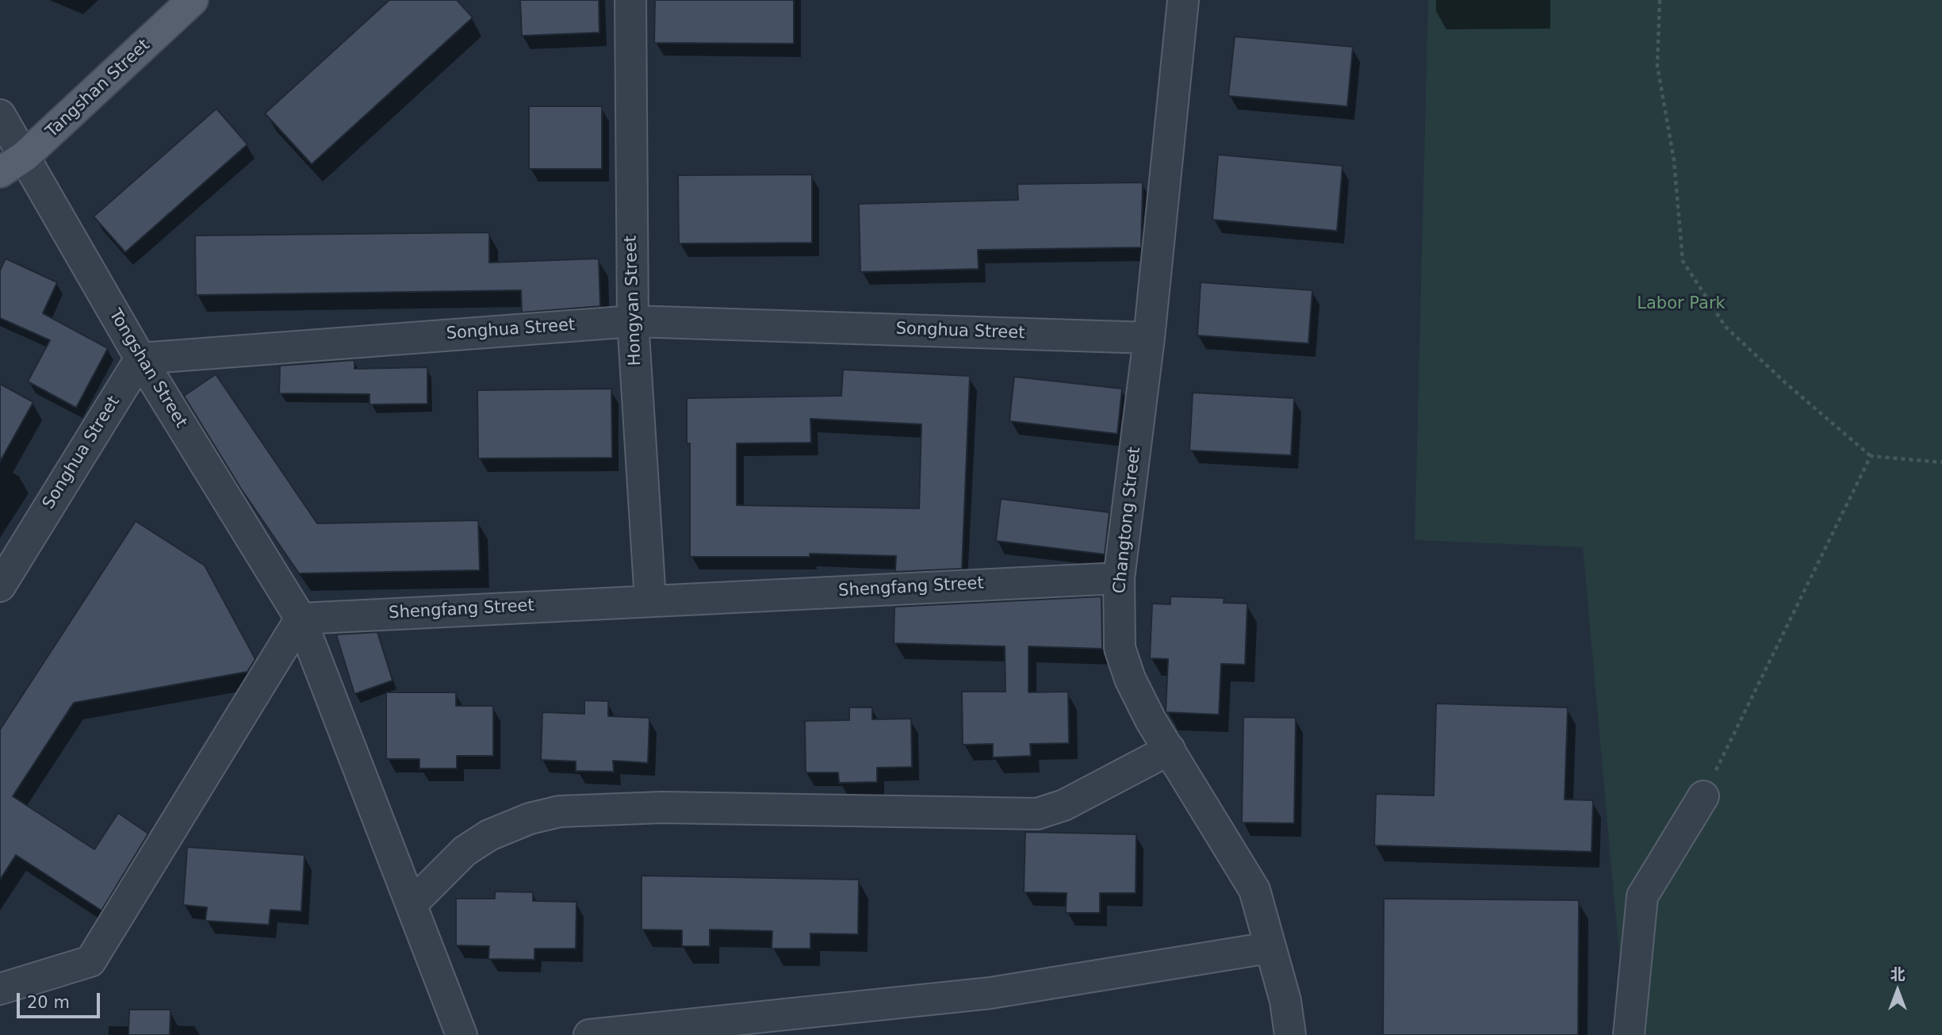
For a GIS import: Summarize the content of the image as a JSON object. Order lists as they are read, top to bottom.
{
  "streets": {
    "main road": ["Tangshan Street"],
    "street": [
      "Hongyan Street",
      "Songhua Street",
      "Tongshan Street",
      "Changtong Street",
      "Shengfang Street"
    ]
  },
  "crossings": [
    ["Tangshan Street", "Tongshan Street"],
    ["Hongyan Street", "Songhua Street"],
    ["Hongyan Street", "Shengfang Street"],
    ["Songhua Street", "Tongshan Street"],
    ["Songhua Street", "Changtong Street"],
    ["Tongshan Street", "Shengfang Street"],
    ["Changtong Street", "Shengfang Street"]
  ],
  "parks": ["Labor Park"],
  "scale_bar": "20 m",
  "north": "top"
}
